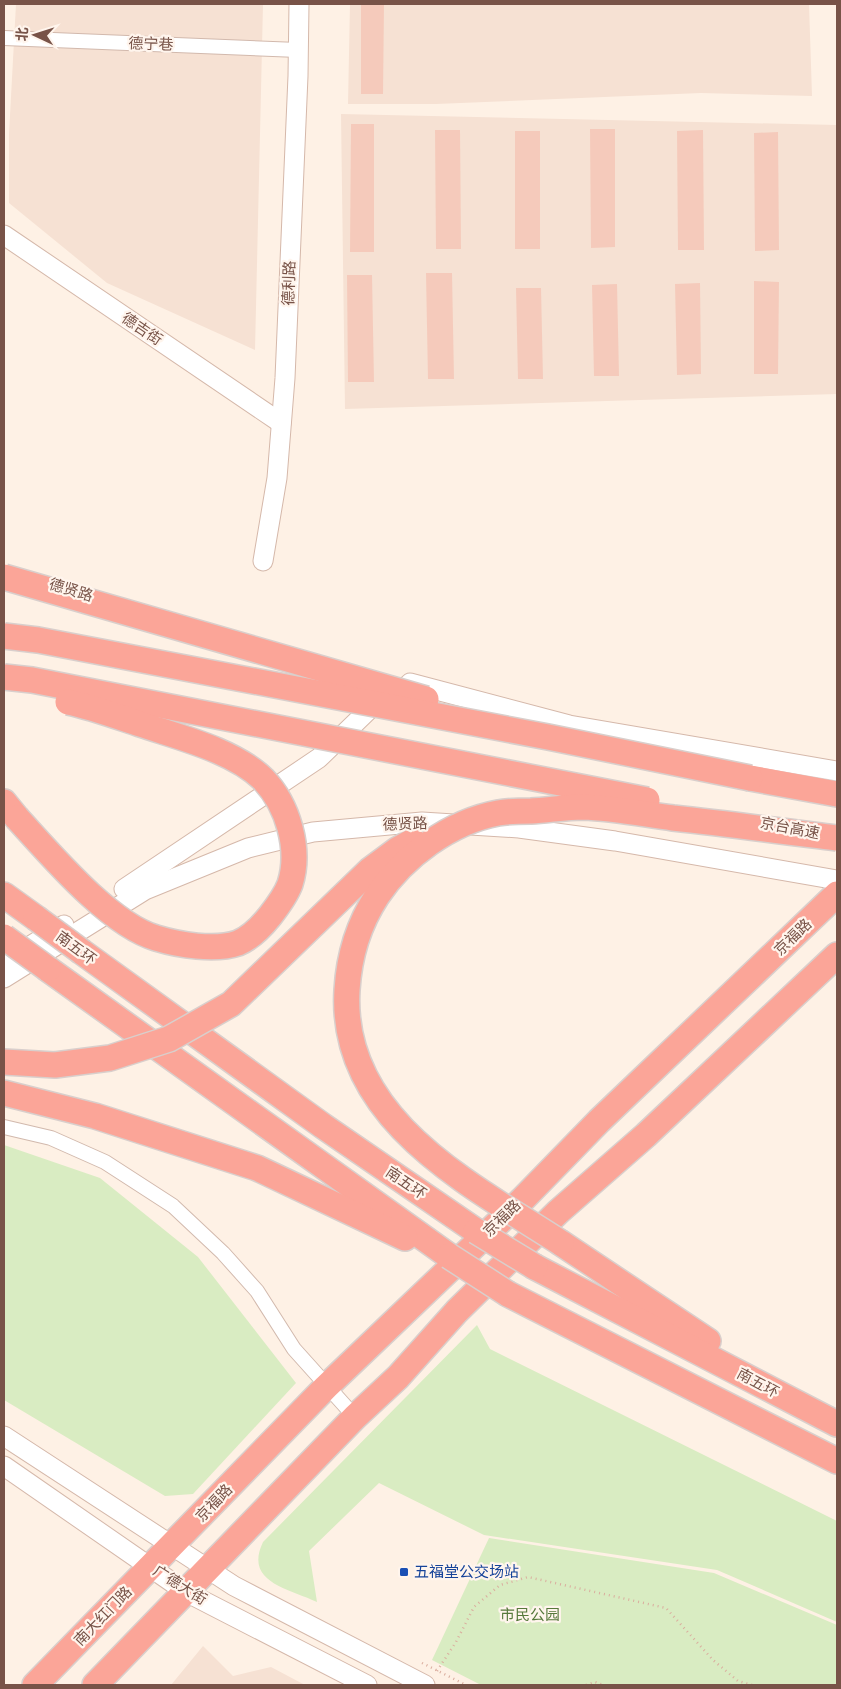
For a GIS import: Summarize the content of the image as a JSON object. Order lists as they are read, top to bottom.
{
  "streets": {
    "highway": [
      "京台高速",
      "京福路",
      "南五环",
      "南大红门路"
    ],
    "street": [
      "德宁巷",
      "德利路",
      "德吉街",
      "德贤路",
      "广德大街"
    ]
  },
  "crossings": [
    ["德宁巷", "德利路"],
    ["德利路", "德吉街"],
    ["京福路", "广德大街"],
    ["京福路", "南大红门路"],
    ["广德大街", "南大红门路"]
  ],
  "parks": ["市民公园"],
  "places": {
    "transit": ["五福堂公交场站"]
  },
  "north": "left"
}
